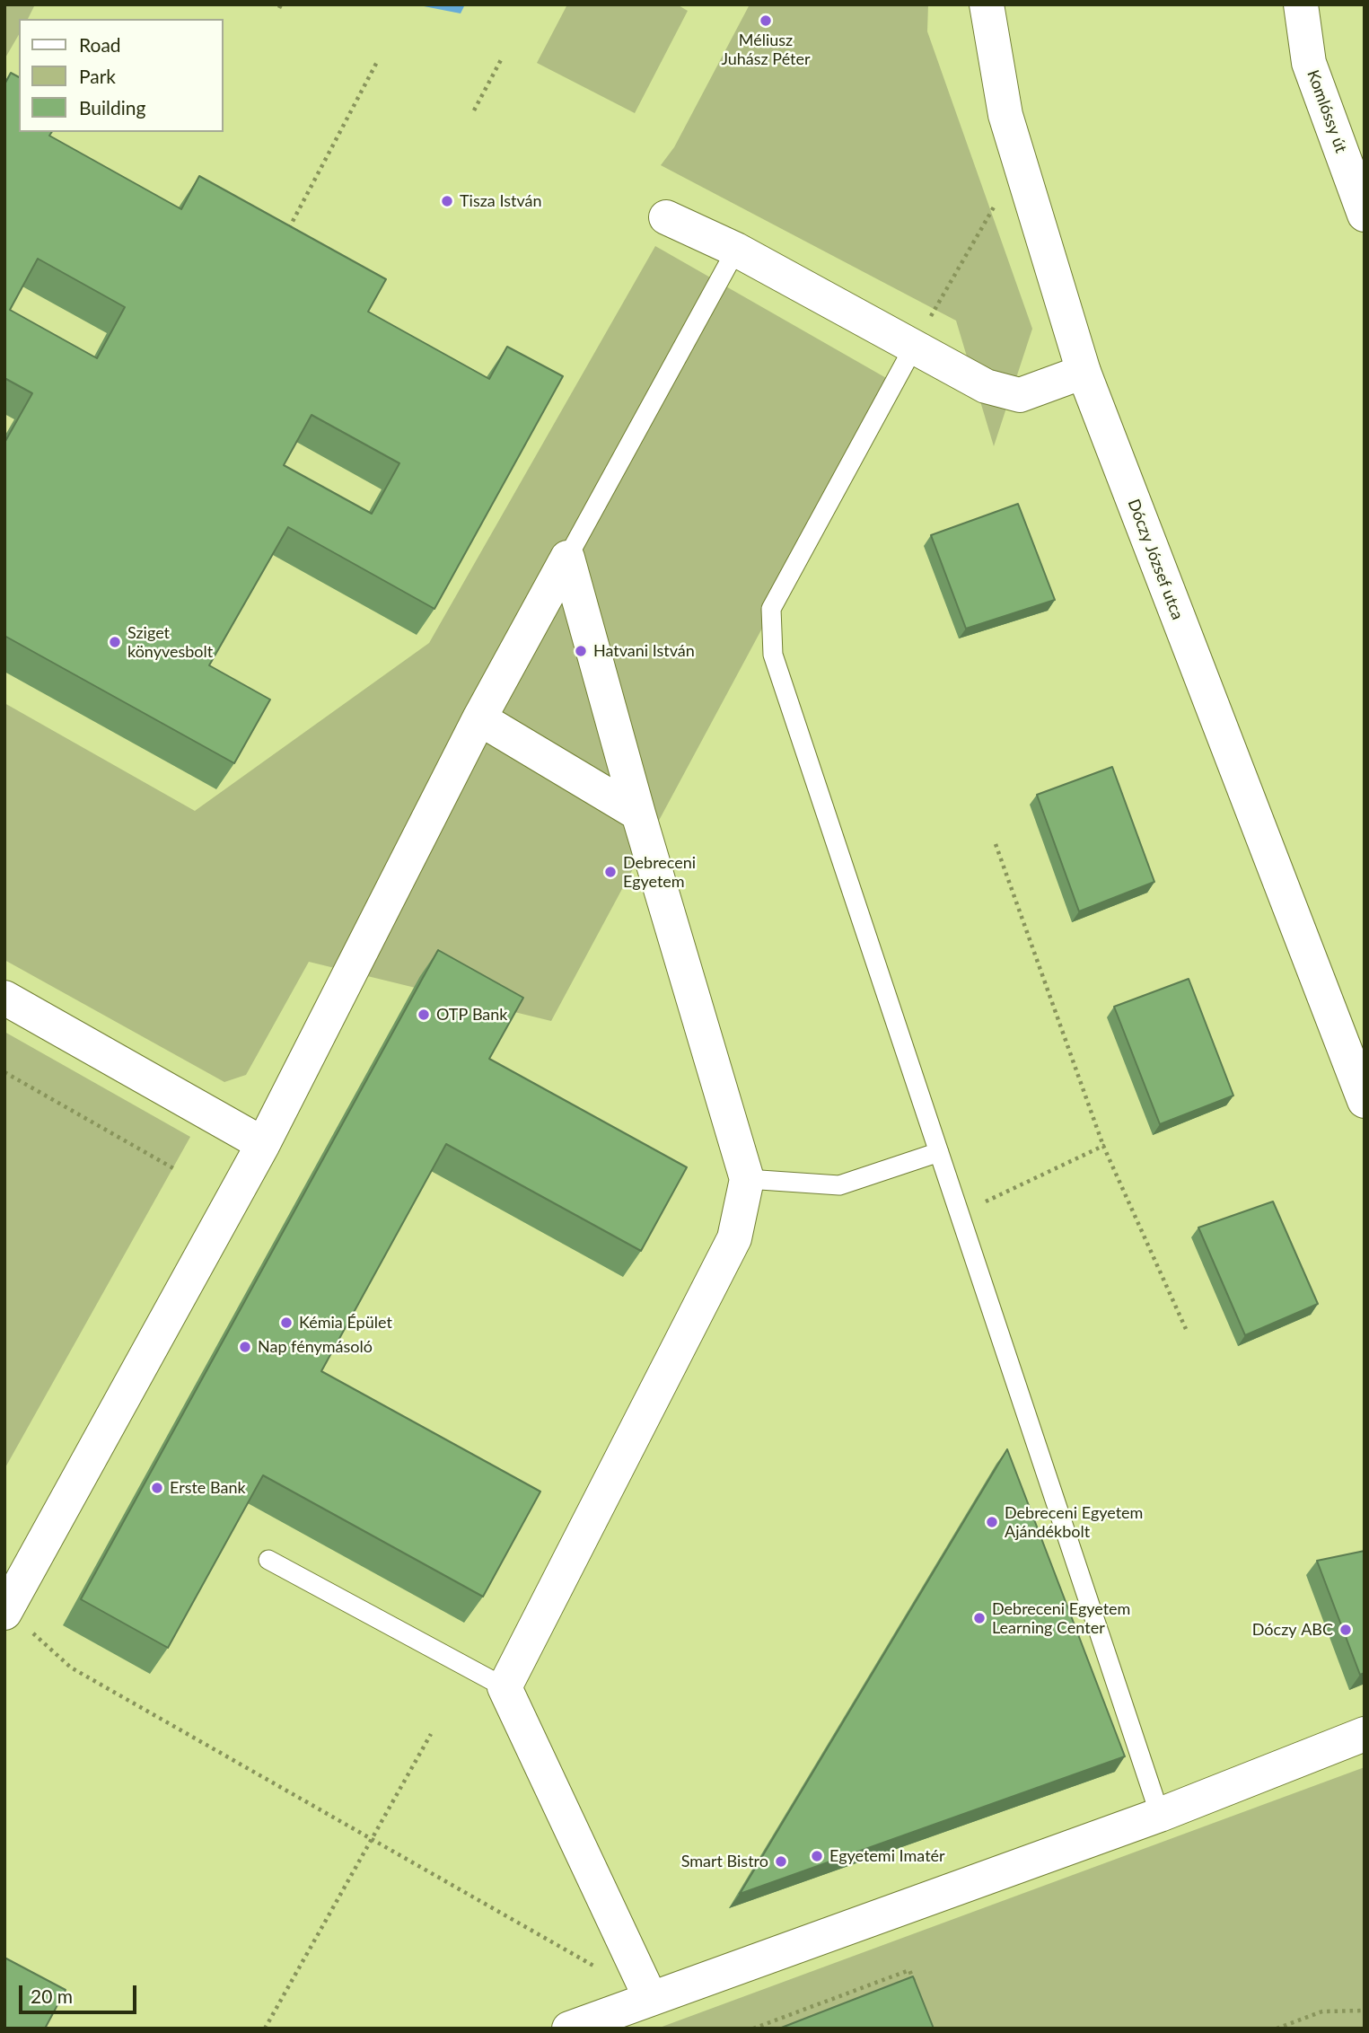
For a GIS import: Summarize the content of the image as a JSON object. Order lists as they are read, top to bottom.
{
  "streets": {
    "street": ["Komlóssy út", "Dóczy József utca"]
  },
  "places": [
    "Méliusz Juhász Péter",
    "Tisza István",
    "Sziget könyvesbolt",
    "Hatvani István",
    "Debreceni Egyetem",
    "OTP Bank",
    "Kémia Épület",
    "Nap fénymásoló",
    "Erste Bank",
    "Debreceni Egyetem Ajándékbolt",
    "Debreceni Egyetem Learning Center",
    "Dóczy ABC",
    "Egyetemi Imatér",
    "Smart Bistro"
  ],
  "legend": ["Road", "Park", "Building"],
  "scale_bar": "20 m"
}
